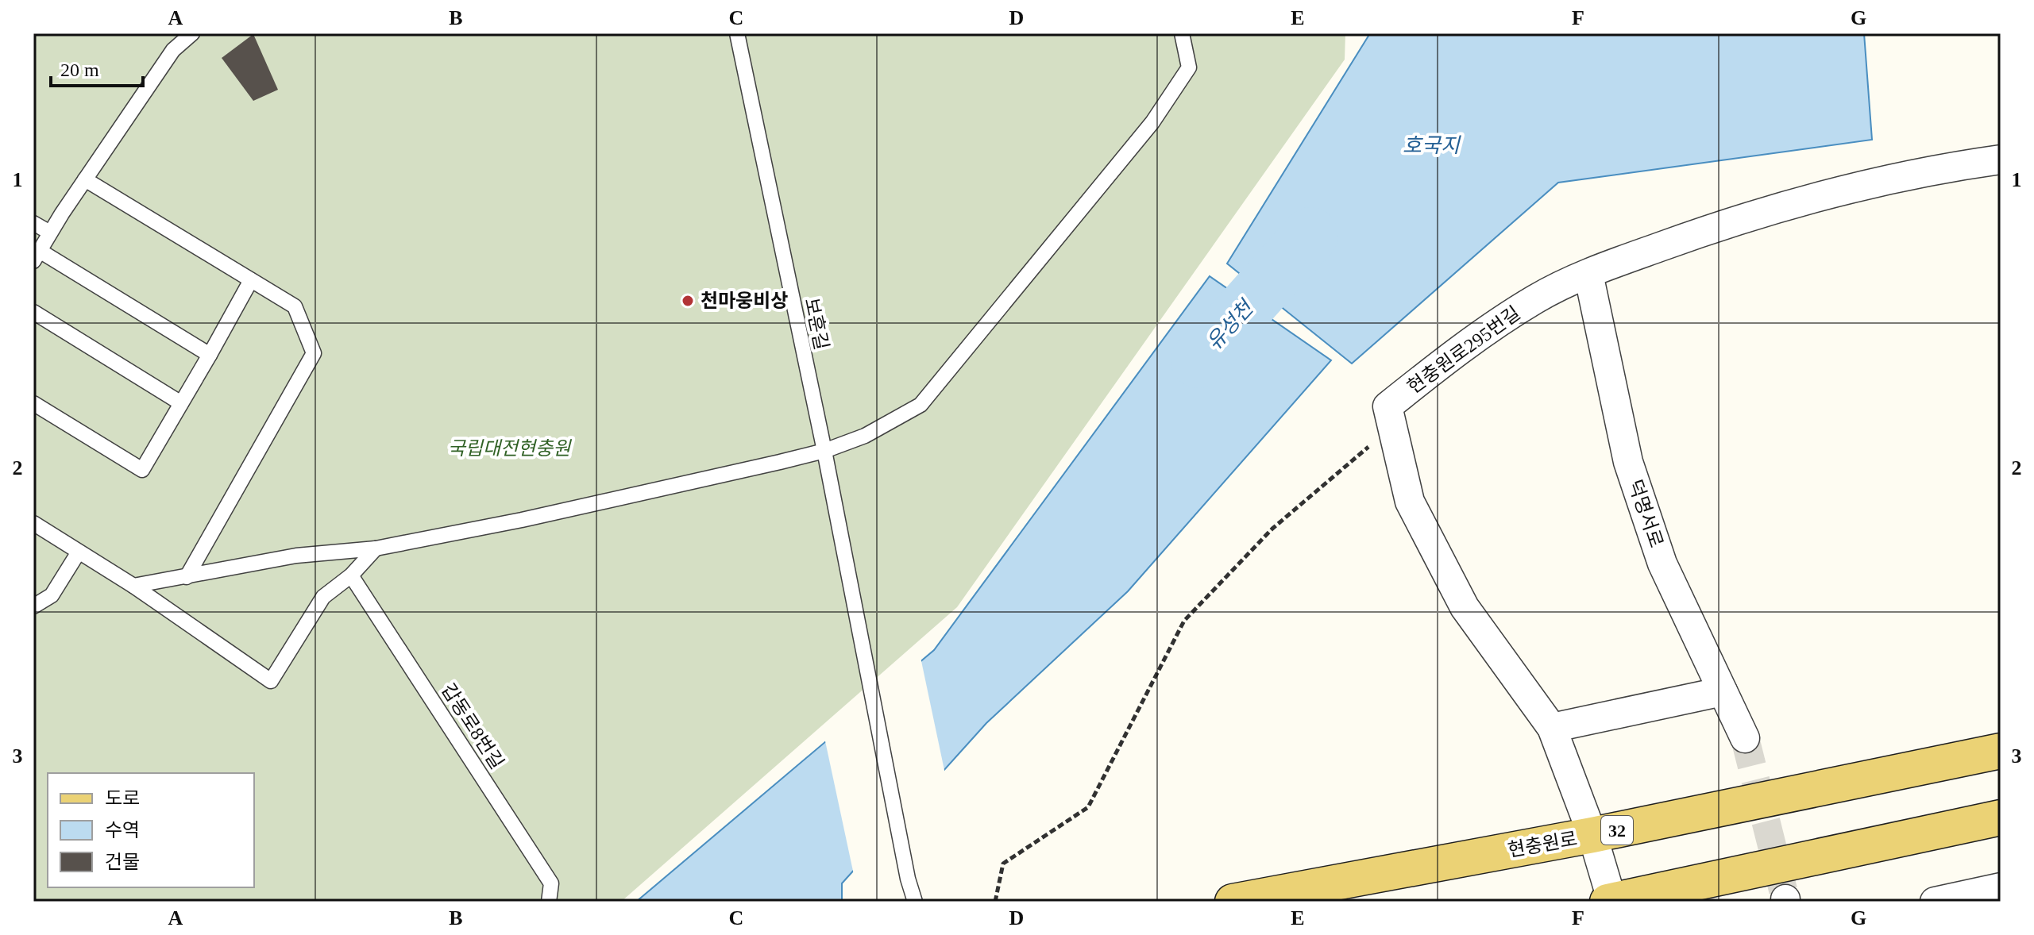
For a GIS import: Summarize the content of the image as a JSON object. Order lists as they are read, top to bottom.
{
  "streets": {
    "main road": ["32", "현충원로"],
    "street": ["현충원로295번길", "덕명서로"],
    "lane": ["보훈길", "갑동로8번길"]
  },
  "crossings": [
    ["현충원로295번길", "덕명서로"],
    ["현충원로295번길", "현충원로"]
  ],
  "water": ["호국지", "유성천"],
  "parks": ["국립대전현충원"],
  "places": ["천마웅비상"],
  "legend": ["도로", "수역", "건물"],
  "scale_bar": "20 m",
  "grid": {
    "columns": [
      "A",
      "B",
      "C",
      "D",
      "E",
      "F",
      "G"
    ],
    "rows": ["1", "2", "3"]
  }
}
